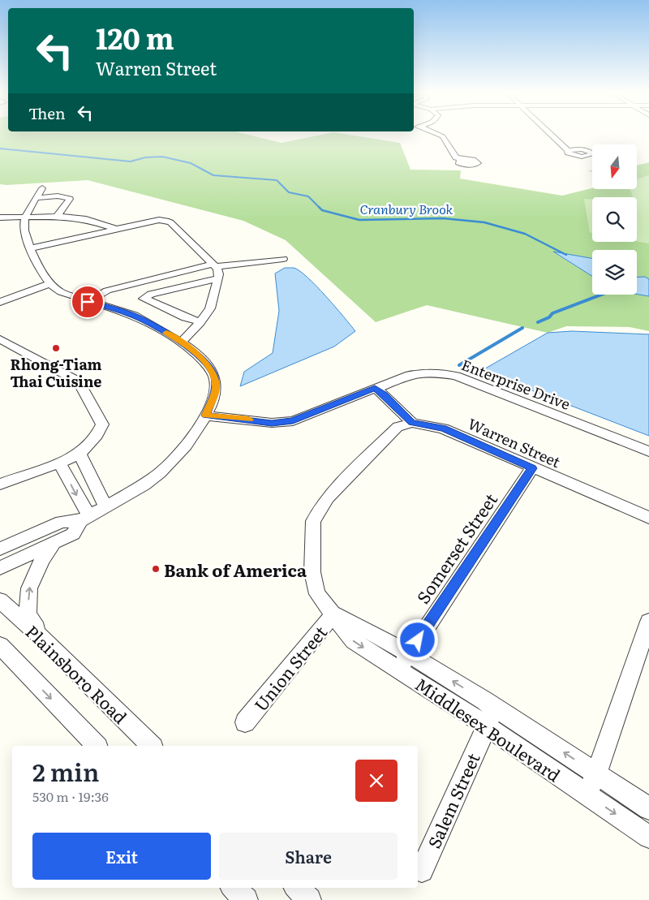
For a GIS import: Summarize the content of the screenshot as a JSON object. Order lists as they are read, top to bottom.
{
  "streets": {
    "street": [
      "Enterprise Drive",
      "Warren Street",
      "Somerset Street",
      "Union Street",
      "Plainsboro Road",
      "Middlesex Boulevard",
      "Salem Street"
    ]
  },
  "crossings": [
    ["Warren Street", "Somerset Street"],
    ["Warren Street", "Middlesex Boulevard"],
    ["Somerset Street", "Middlesex Boulevard"],
    ["Union Street", "Middlesex Boulevard"],
    ["Middlesex Boulevard", "Salem Street"]
  ],
  "water": ["Cranbury Brook"],
  "places": ["Rhong-Tiam Thai Cuisine", "Bank of America"],
  "north": "bottom",
  "page": {
    "turn": ["120 m", "Warren Street"],
    "then": "Then",
    "heading": ["2 min", "530 m · 19:36"],
    "buttons": ["Exit", "Share"]
  }
}
